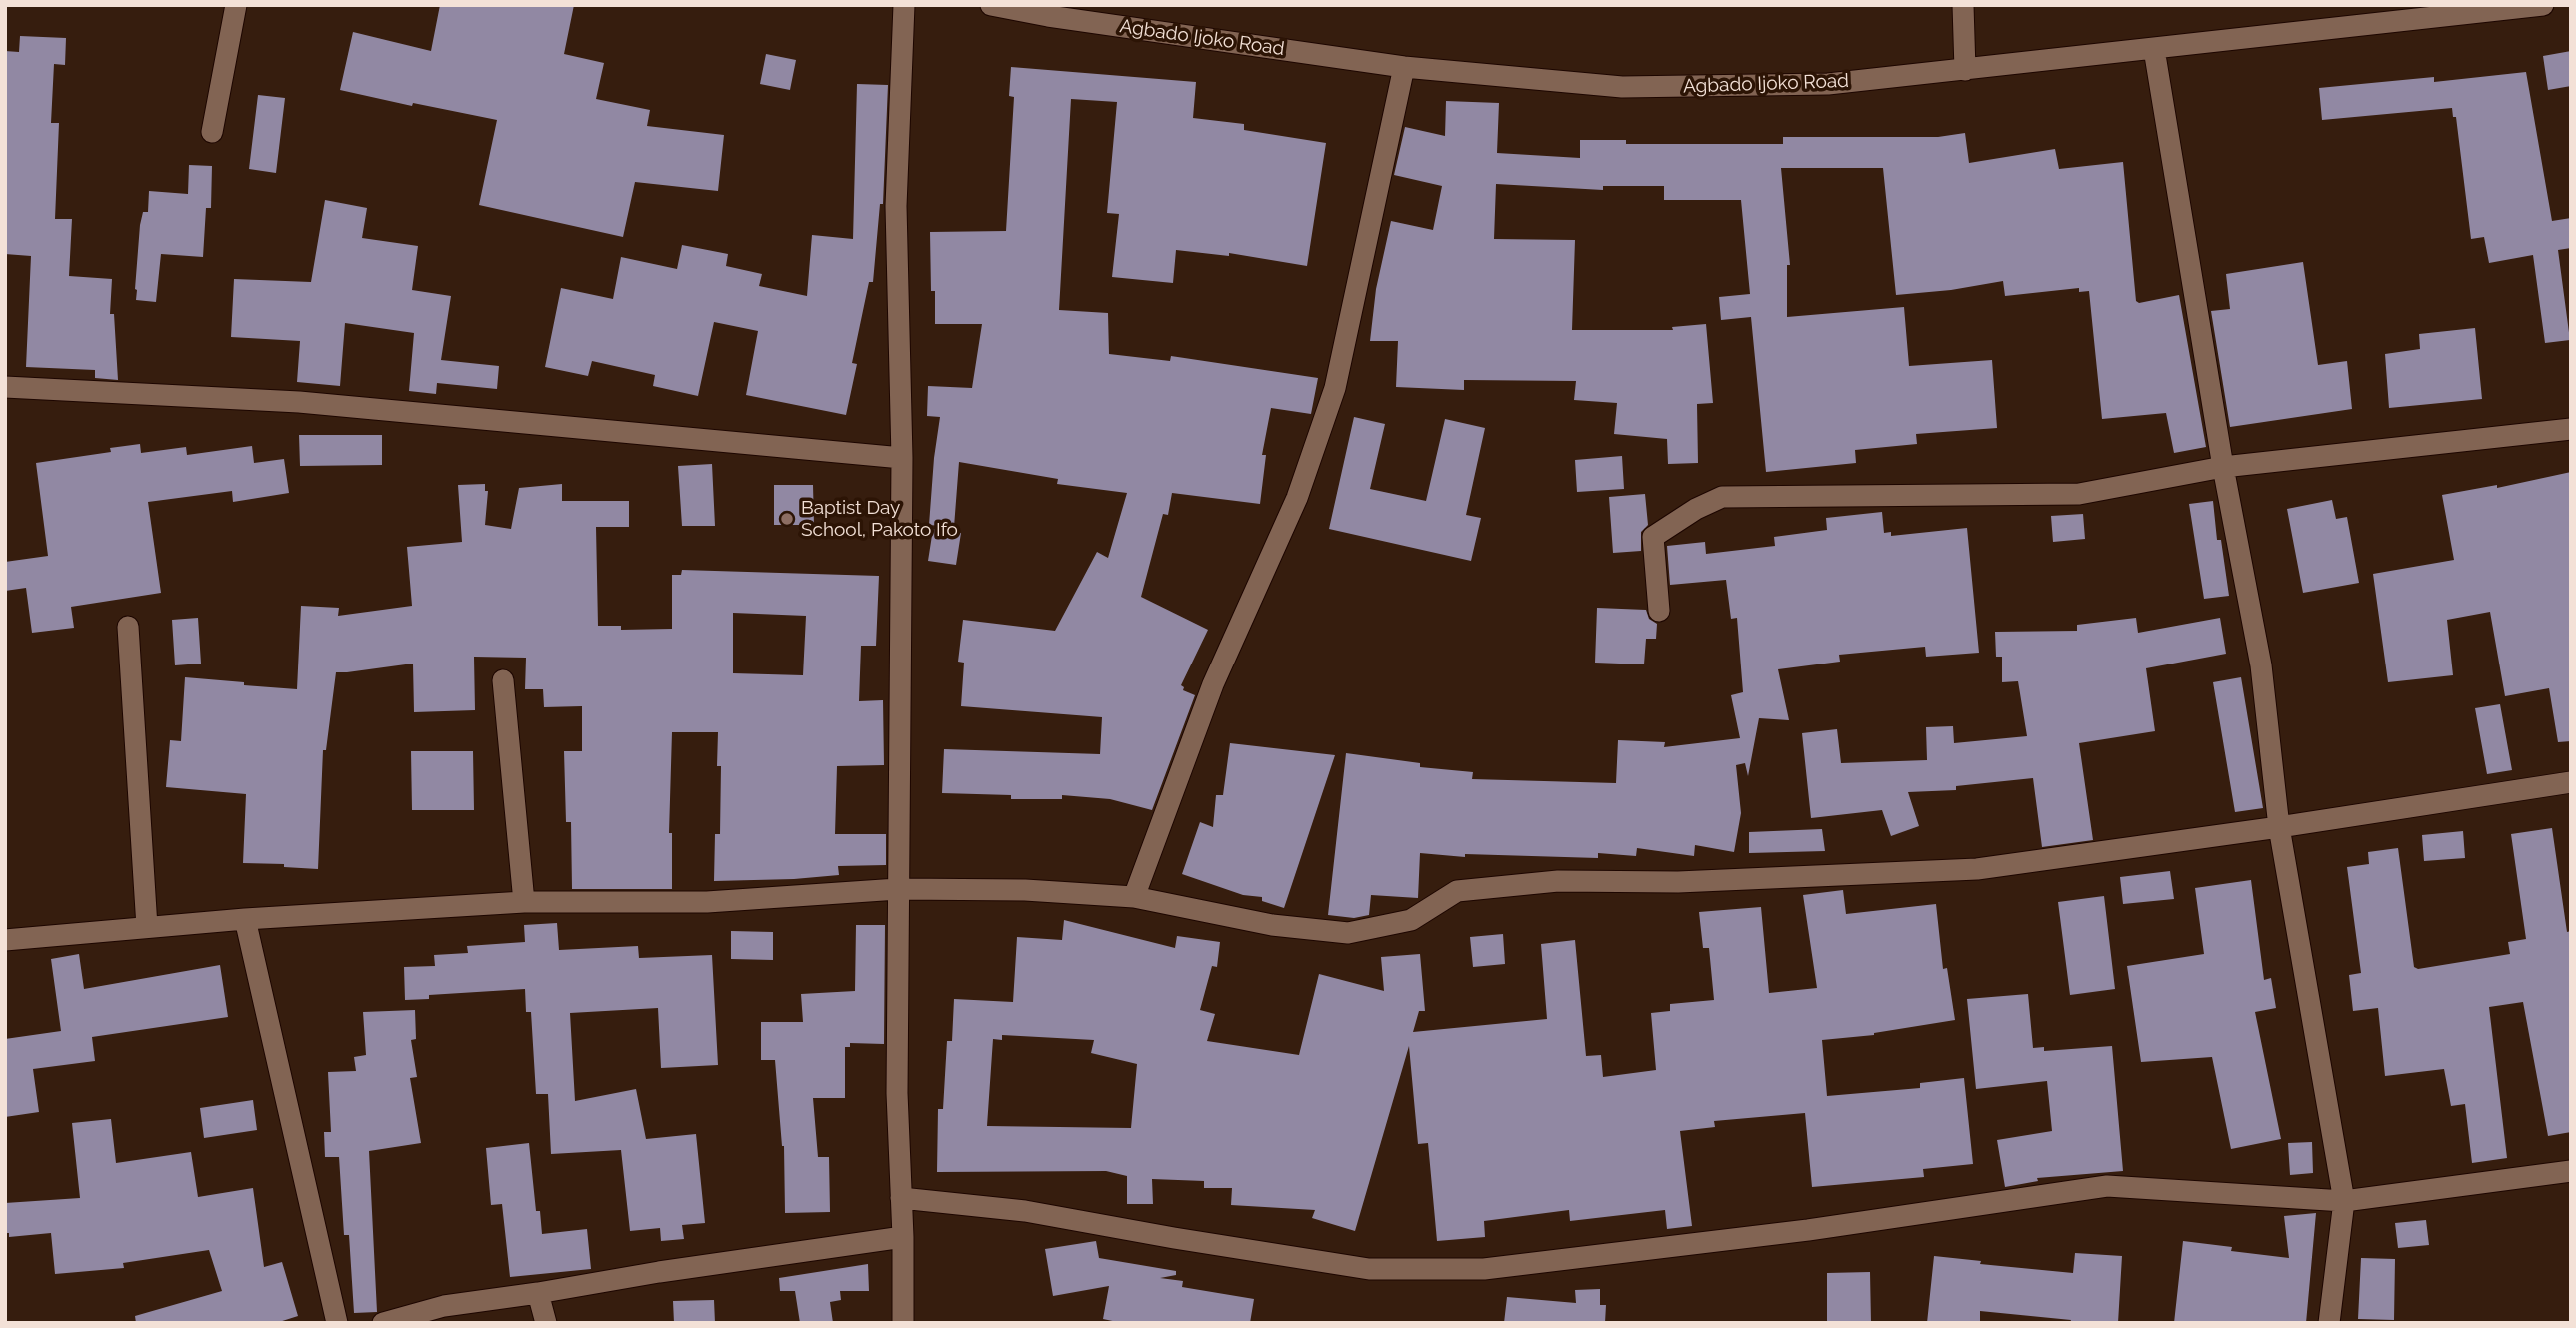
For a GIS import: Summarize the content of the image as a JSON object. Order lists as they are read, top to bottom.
{
  "streets": {
    "street": ["Agbado Ijoko Road"]
  },
  "places": ["Baptist Day School, Pakoto Ifo"]
}
